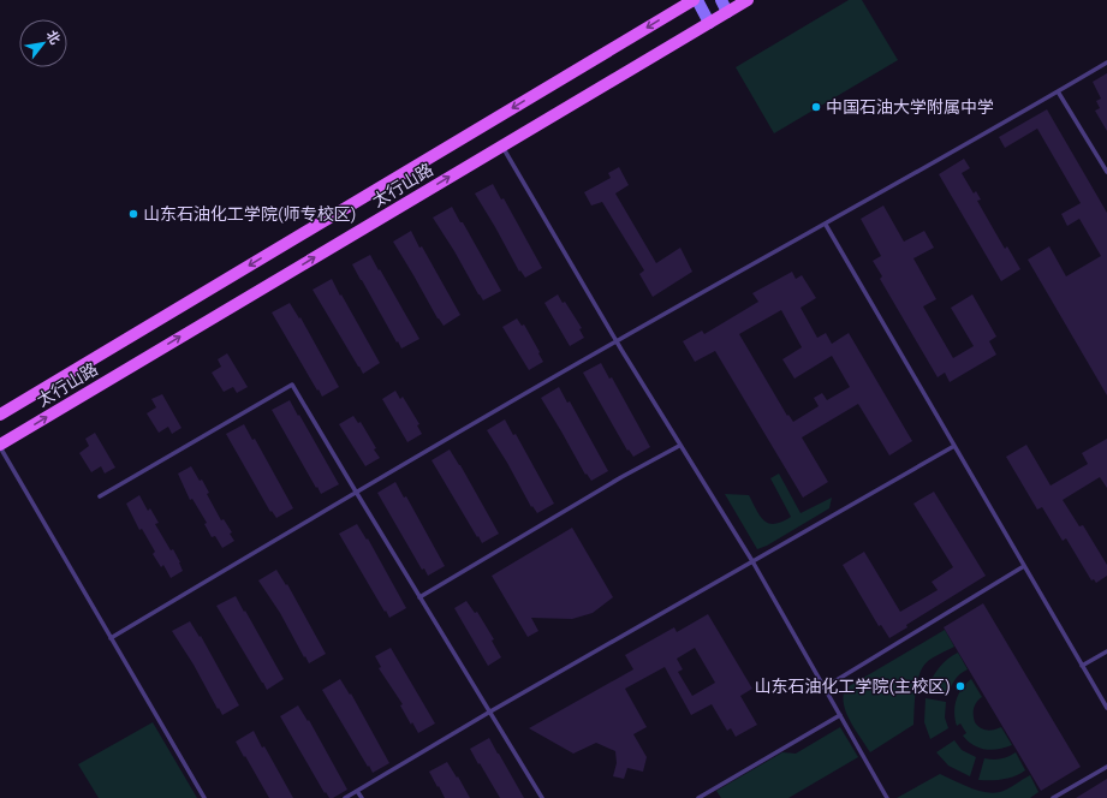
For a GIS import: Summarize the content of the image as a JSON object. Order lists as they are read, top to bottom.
{
  "streets": {
    "main road": ["太行山路"]
  },
  "places": ["中国石油大学附属中学", "山东石油化工学院(师专校区)", "山东石油化工学院(主校区)"],
  "north": "top right"
}
